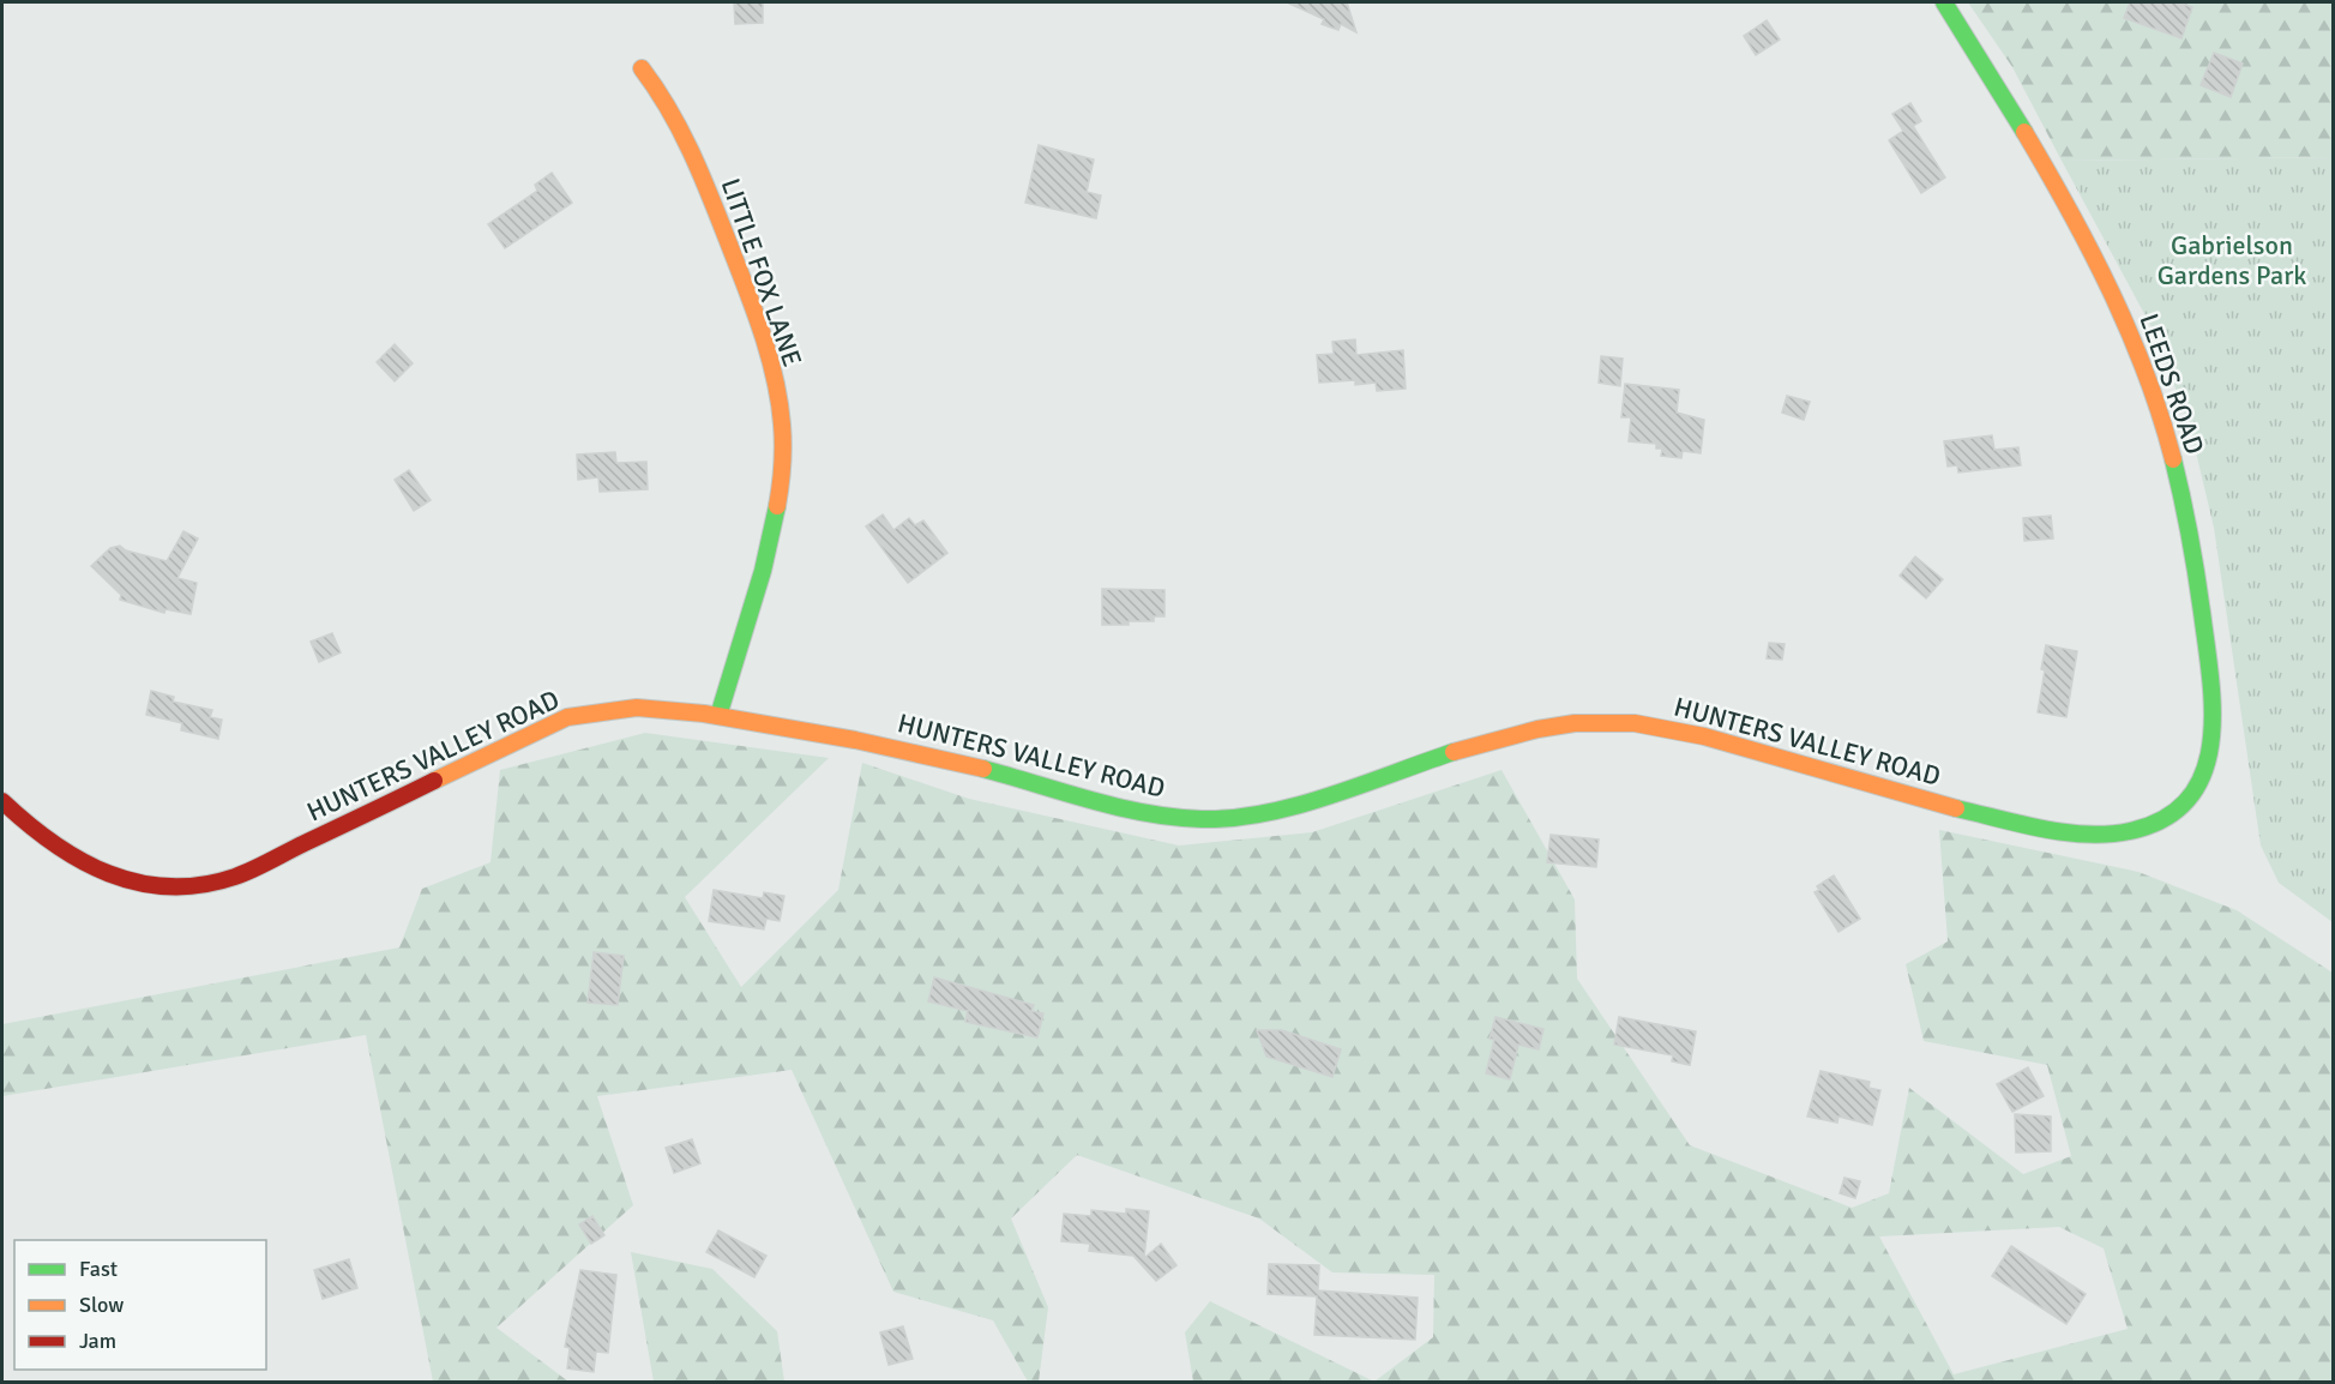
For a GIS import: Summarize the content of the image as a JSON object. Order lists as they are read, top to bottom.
{
  "streets": {
    "street": ["LITTLE FOX LANE", "LEEDS ROAD", "HUNTERS VALLEY ROAD"]
  },
  "crossings": [
    ["LITTLE FOX LANE", "HUNTERS VALLEY ROAD"],
    ["LEEDS ROAD", "HUNTERS VALLEY ROAD"]
  ],
  "parks": ["Gabrielson Gardens Park"],
  "legend": ["Fast", "Slow", "Jam"]
}
